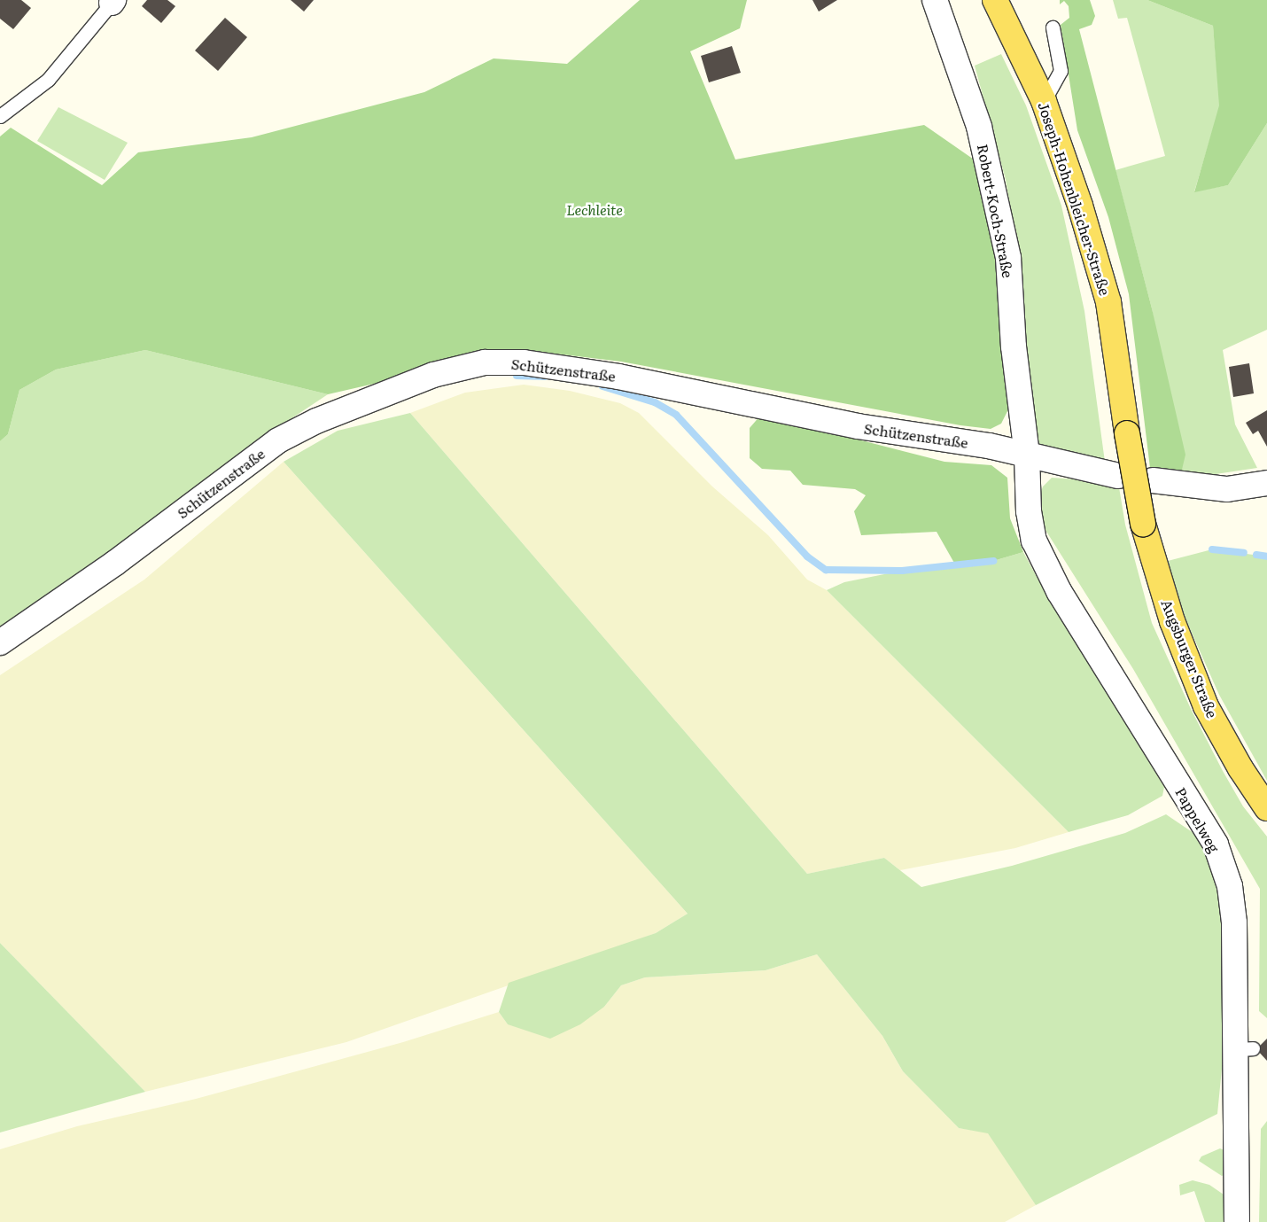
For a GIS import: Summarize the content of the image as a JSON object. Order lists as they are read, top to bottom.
{
  "streets": {
    "main road": ["Joseph-Hohenbleicher-Straße", "Augsburger Straße"],
    "street": ["Robert-Koch-Straße", "Schützenstraße", "Pappelweg"]
  },
  "crossings": [
    ["Joseph-Hohenbleicher-Straße", "Augsburger Straße"],
    ["Robert-Koch-Straße", "Schützenstraße"],
    ["Robert-Koch-Straße", "Pappelweg"],
    ["Schützenstraße", "Pappelweg"]
  ],
  "parks": ["Lechleite"]
}
